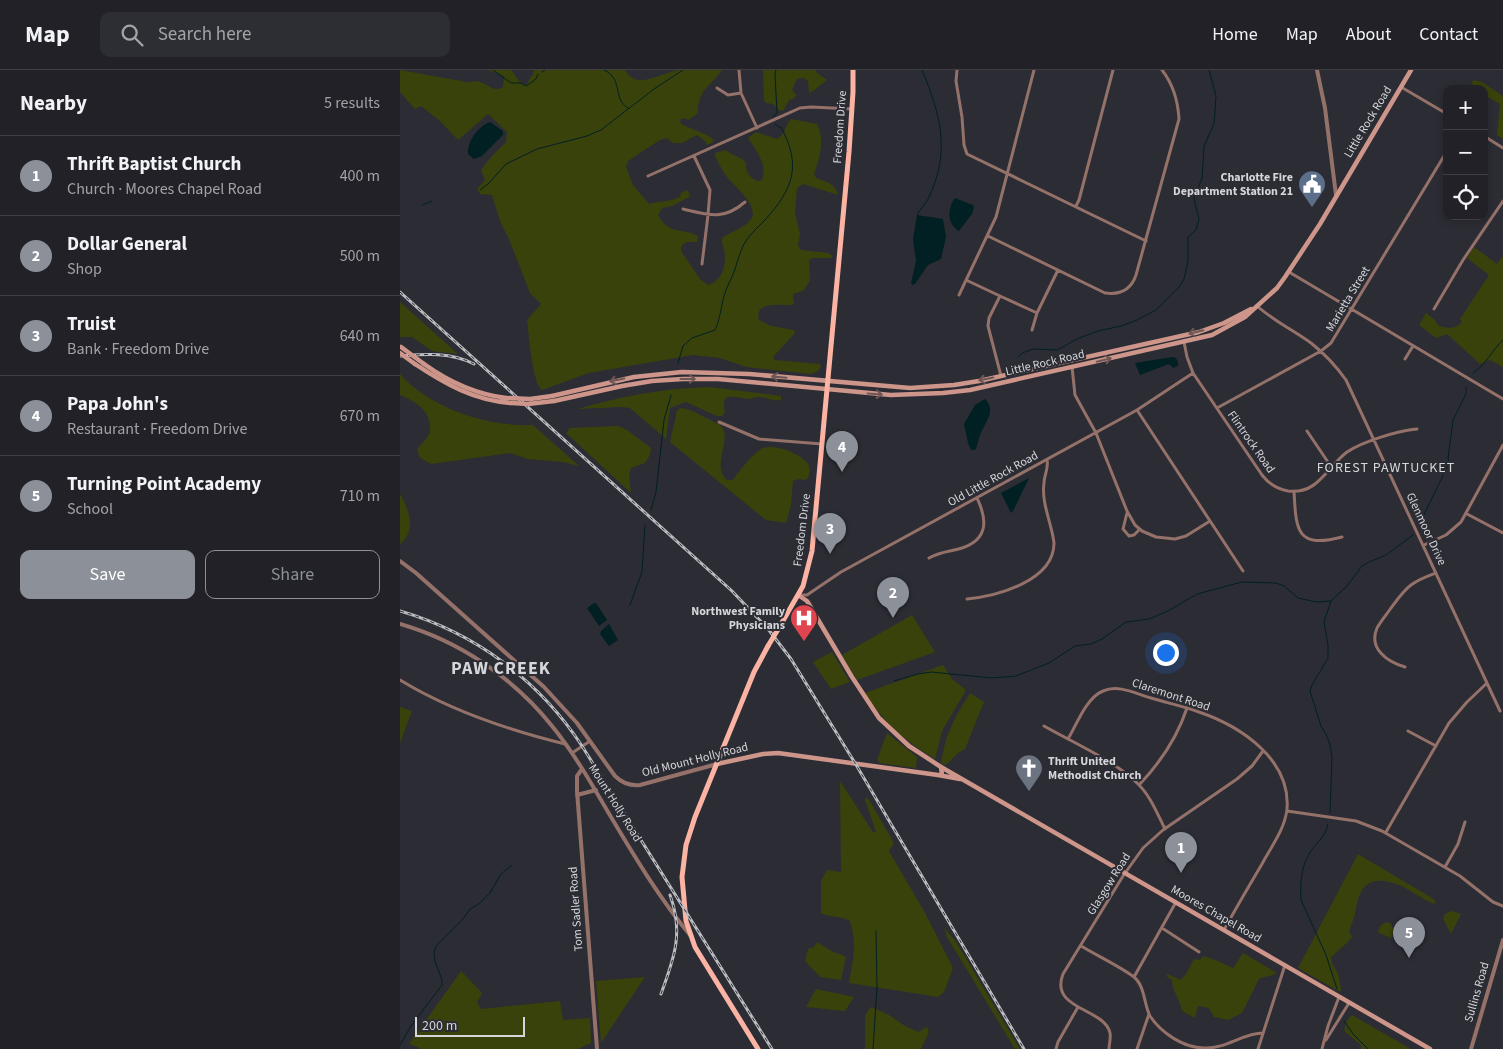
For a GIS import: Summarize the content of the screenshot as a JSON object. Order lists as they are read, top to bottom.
{
  "streets": {
    "main road": [
      "Little Rock Road",
      "Freedom Drive",
      "Old Mount Holly Road",
      "Mount Holly Road",
      "Moores Chapel Road"
    ],
    "street": [
      "Marietta Street",
      "Flintrock Road",
      "Old Little Rock Road",
      "Glenmoor Drive",
      "Claremont Road",
      "Glasgow Road",
      "Tom Sadler Road",
      "Sullins Road"
    ]
  },
  "crossings": [
    ["Little Rock Road", "Freedom Drive"],
    ["Little Rock Road", "Flintrock Road"],
    ["Little Rock Road", "Glenmoor Drive"],
    ["Freedom Drive", "Old Little Rock Road"],
    ["Freedom Drive", "Old Mount Holly Road"],
    ["Freedom Drive", "Mount Holly Road"],
    ["Marietta Street", "Flintrock Road"],
    ["Marietta Street", "Glenmoor Drive"],
    ["Flintrock Road", "Old Little Rock Road"],
    ["Claremont Road", "Glasgow Road"],
    ["Claremont Road", "Moores Chapel Road"],
    ["Old Mount Holly Road", "Moores Chapel Road"],
    ["Mount Holly Road", "Tom Sadler Road"],
    ["Glasgow Road", "Moores Chapel Road"]
  ],
  "districts": ["FOREST PAWTUCKET", "PAW CREEK"],
  "places": {
    "public building": ["Charlotte Fire Department Station 21"],
    "hospital": ["Northwest Family Physicians"],
    "church": ["Thrift United Methodist Church"]
  },
  "scale_bar": "200 m",
  "page": {
    "header": "Map",
    "search": "Search here",
    "nav": [
      "Home",
      "Map",
      "About",
      "Contact"
    ],
    "heading": ["Nearby", "5 results"],
    "map_buttons": ["+", "−"],
    "list": [
      {
        "mark": "1",
        "name": "Thrift Baptist Church",
        "note": "Church · Moores Chapel Road",
        "value": "400 m"
      },
      {
        "mark": "2",
        "name": "Dollar General",
        "note": "Shop",
        "value": "500 m"
      },
      {
        "mark": "3",
        "name": "Truist",
        "note": "Bank · Freedom Drive",
        "value": "640 m"
      },
      {
        "mark": "4",
        "name": "Papa John's",
        "note": "Restaurant · Freedom Drive",
        "value": "670 m"
      },
      {
        "mark": "5",
        "name": "Turning Point Academy",
        "note": "School",
        "value": "710 m"
      }
    ],
    "pins": [
      "4",
      "3",
      "2",
      "1",
      "5"
    ],
    "buttons": ["Save", "Share"],
    "scale": "200 m"
  }
}
